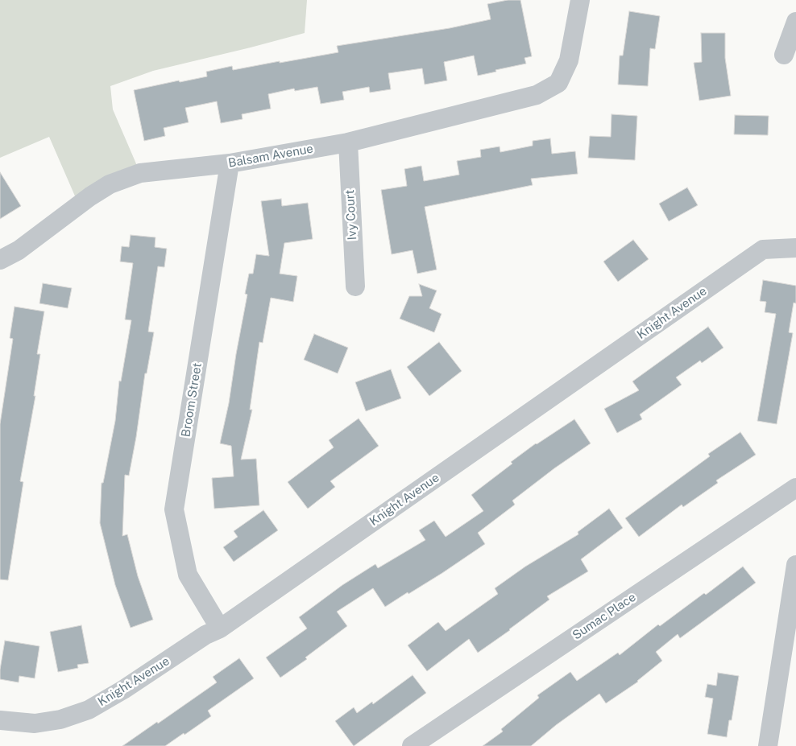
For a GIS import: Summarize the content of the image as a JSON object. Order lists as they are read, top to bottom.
{
  "streets": {
    "street": [
      "Balsam Avenue",
      "Ivy Court",
      "Knight Avenue",
      "Broom Street",
      "Sumac Place"
    ]
  },
  "crossings": [
    ["Balsam Avenue", "Ivy Court"],
    ["Balsam Avenue", "Broom Street"],
    ["Knight Avenue", "Broom Street"]
  ]
}
